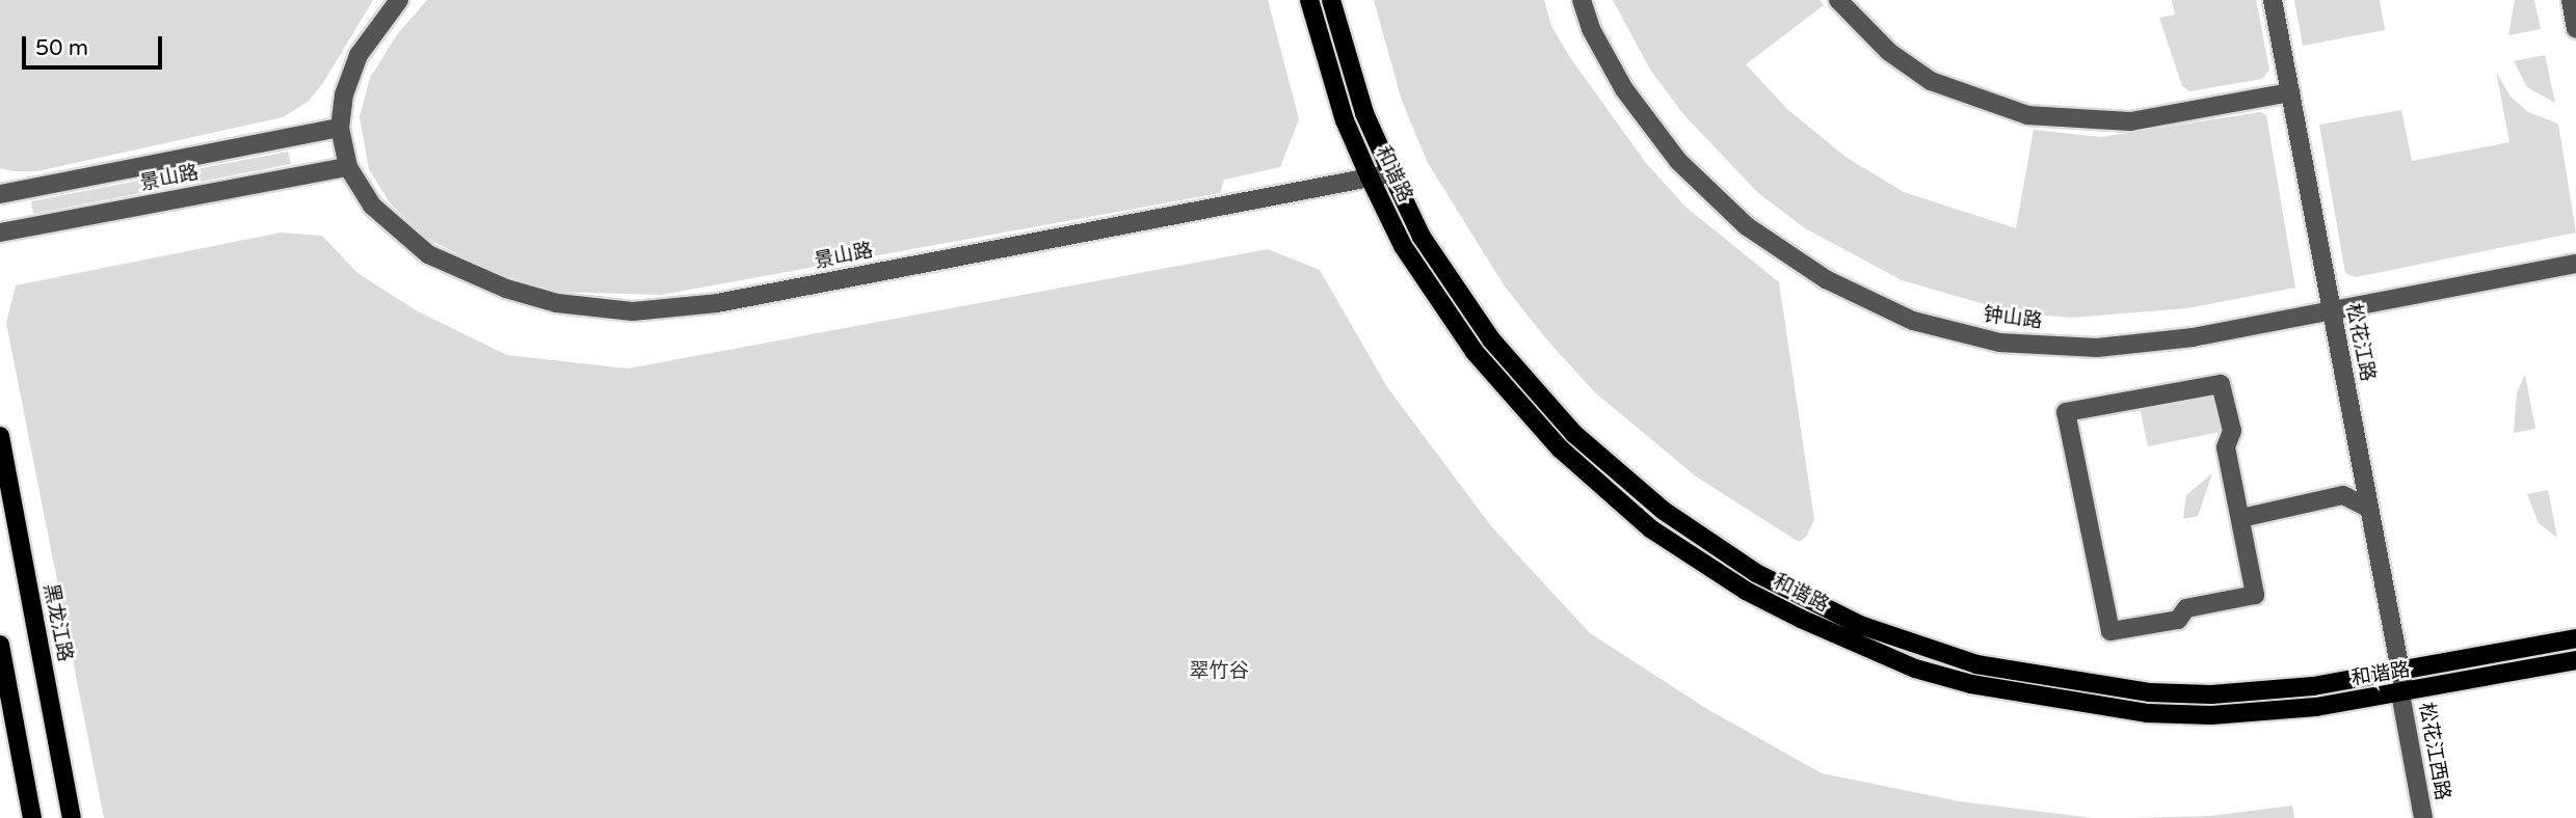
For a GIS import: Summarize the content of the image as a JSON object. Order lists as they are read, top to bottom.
{
  "streets": {
    "main road": ["和谐路", "黑龙江路"],
    "street": [
      "景山路",
      "钟山路",
      "松花江路",
      "松花江西路"
    ]
  },
  "crossings": [
    ["和谐路", "景山路"],
    ["和谐路", "松花江路"],
    ["和谐路", "松花江西路"],
    ["钟山路", "松花江路"],
    ["松花江路", "松花江西路"]
  ],
  "parks": ["翠竹谷"],
  "scale_bar": "50 m"
}
